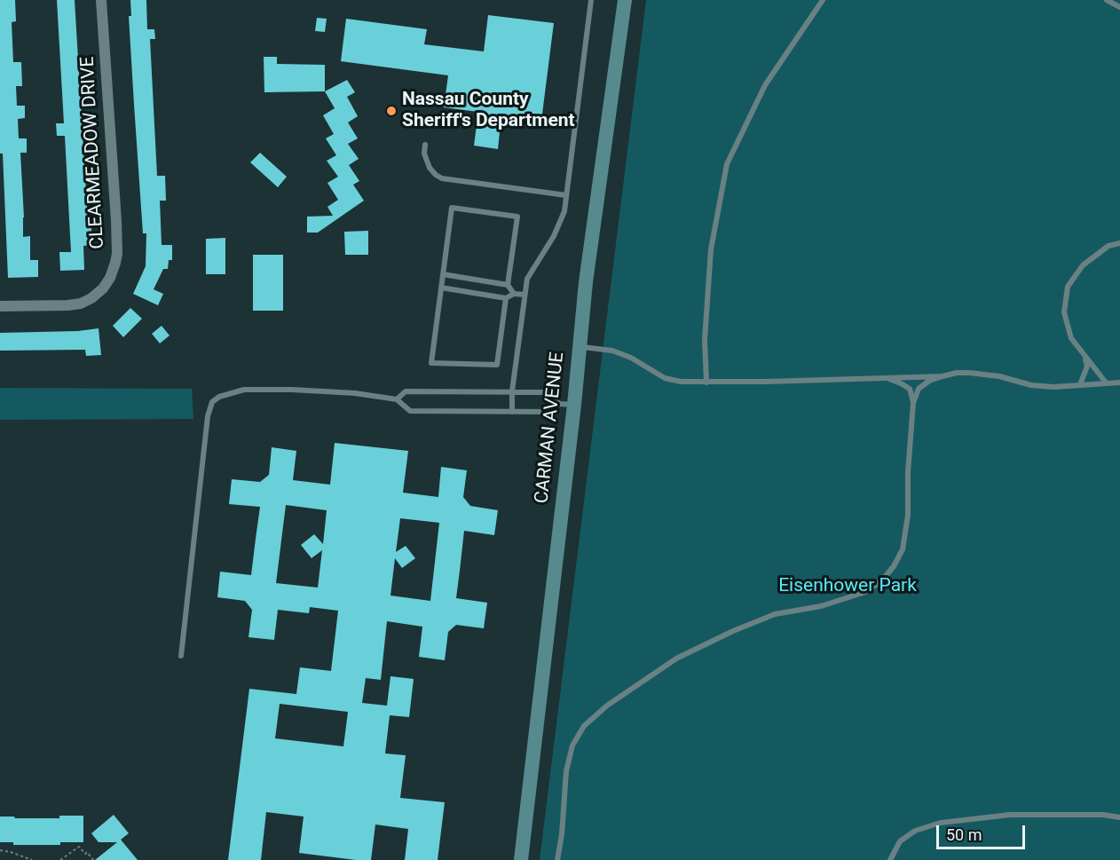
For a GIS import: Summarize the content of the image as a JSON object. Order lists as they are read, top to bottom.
{
  "streets": {
    "main road": ["CARMAN AVENUE"],
    "street": ["CLEARMEADOW DRIVE"]
  },
  "parks": ["Eisenhower Park"],
  "places": ["Nassau County Sheriff's Department"],
  "scale_bar": "50 m"
}
